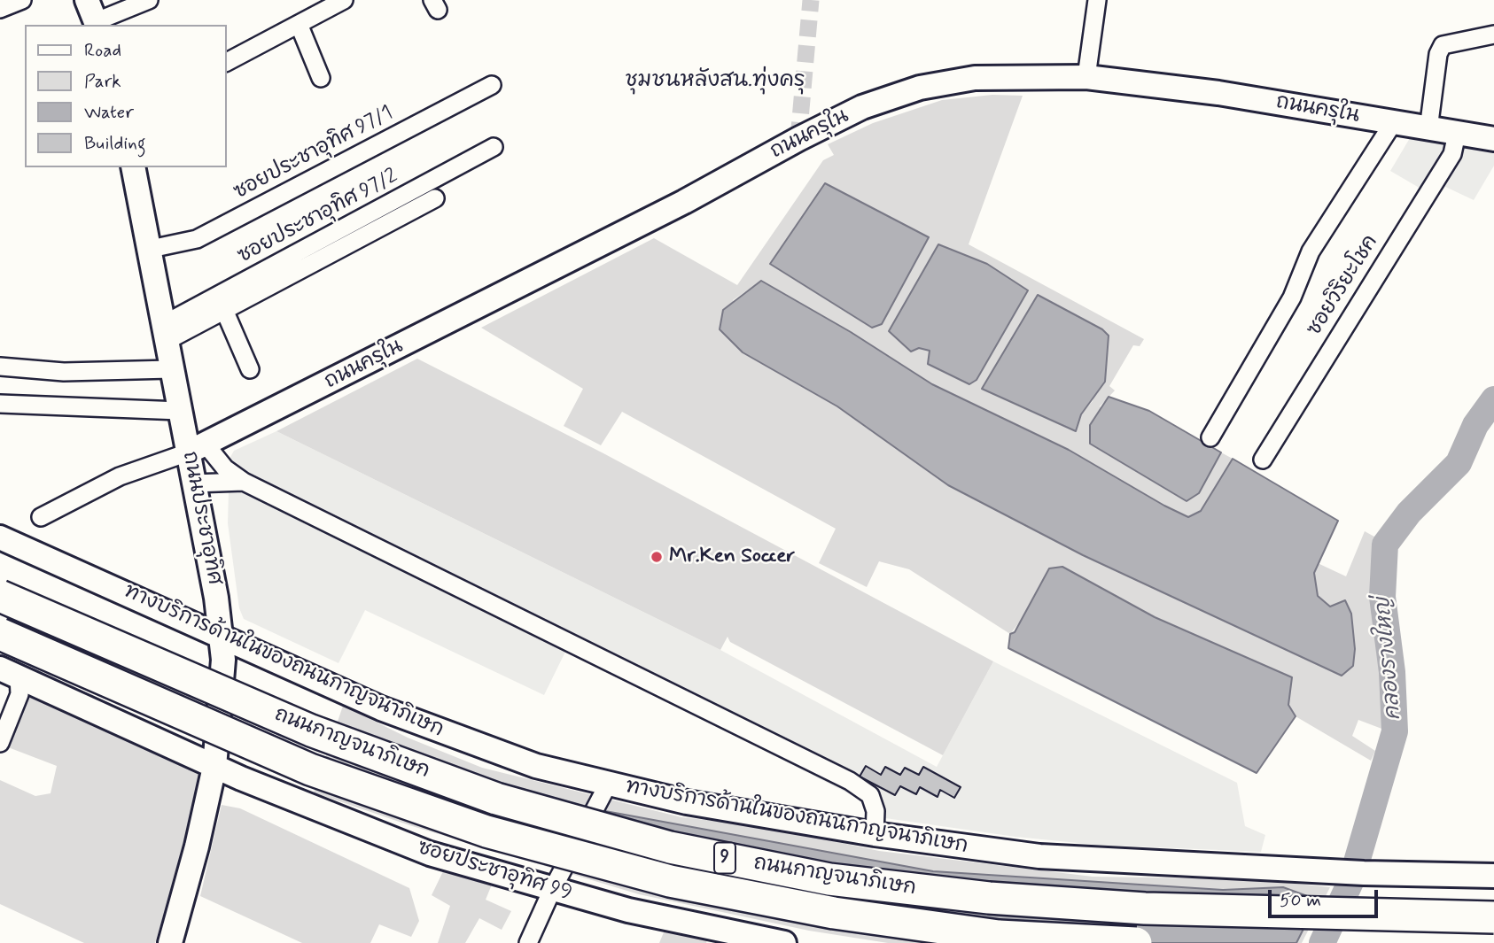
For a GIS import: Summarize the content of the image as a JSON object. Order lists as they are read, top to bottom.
{
  "streets": {
    "highway": ["ถนนกาญจนาภิเษก", "9"],
    "main road": [
      "ถนนครุใน",
      "ถนนประชาอุทิศ",
      "ทางบริการด้านในของถนนกาญจนาภิเษก",
      "ซอยประชาอุทิศ 99"
    ],
    "street": ["ซอยประชาอุทิศ 97/1", "ซอยประชาอุทิศ 97/2", "ซอยวิริยะโชค"]
  },
  "crossings": [
    ["ถนนครุใน", "ซอยวิริยะโชค"],
    ["ถนนครุใน", "ถนนประชาอุทิศ"],
    ["ซอยประชาอุทิศ 97/1", "ถนนประชาอุทิศ"],
    ["ซอยประชาอุทิศ 97/2", "ถนนประชาอุทิศ"],
    ["ถนนประชาอุทิศ", "ทางบริการด้านในของถนนกาญจนาภิเษก"],
    ["ถนนประชาอุทิศ", "ซอยประชาอุทิศ 99"]
  ],
  "districts": ["ชุมชนหลังสน.ทุ่งครุ"],
  "water": ["คลองรางใหญ่"],
  "places": ["Mr.Ken Soccer"],
  "legend": [
    "Road",
    "Park",
    "Water",
    "Building"
  ],
  "scale_bar": "50 m"
}
